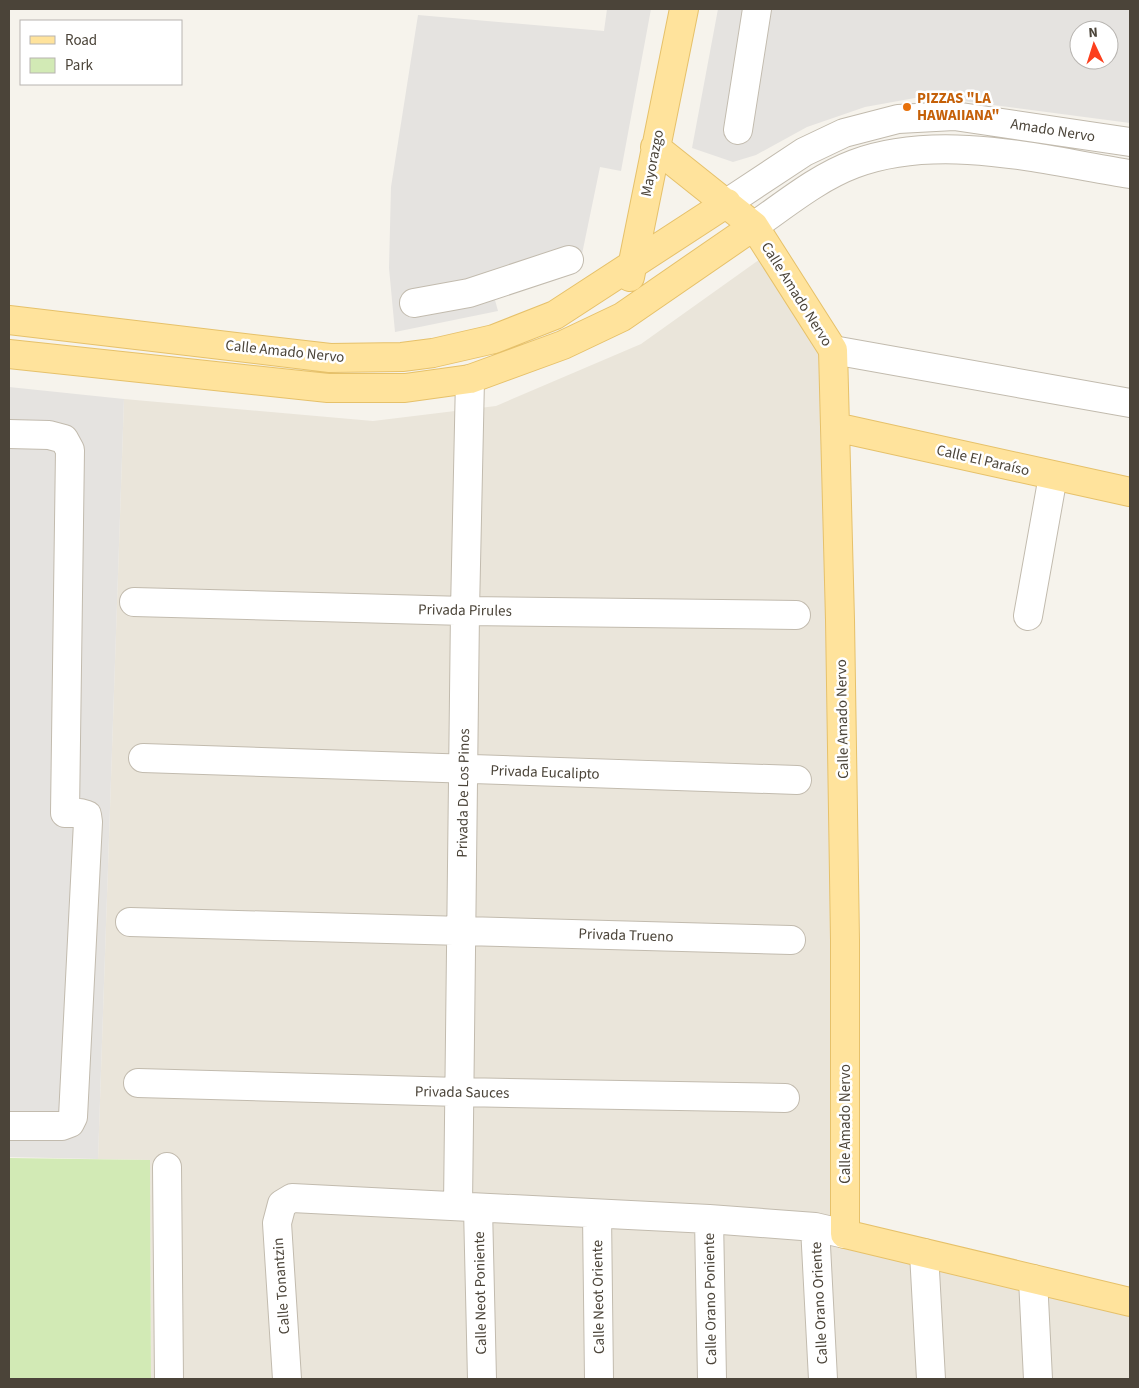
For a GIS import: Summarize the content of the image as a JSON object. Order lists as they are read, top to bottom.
{
  "streets": {
    "main road": ["Mayorazgo", "Calle Amado Nervo", "Calle El Paraíso"],
    "street": [
      "Amado Nervo",
      "Privada Pirules",
      "Privada Eucalipto",
      "Privada De Los Pinos",
      "Privada Trueno",
      "Privada Sauces",
      "Calle Tonantzin",
      "Calle Neot Poniente",
      "Calle Neot Oriente",
      "Calle Orano Poniente",
      "Calle Orano Oriente"
    ]
  },
  "crossings": [
    ["Amado Nervo", "Calle Amado Nervo"],
    ["Mayorazgo", "Calle Amado Nervo"],
    ["Calle Amado Nervo", "Calle El Paraíso"],
    ["Calle Amado Nervo", "Privada De Los Pinos"],
    ["Privada Pirules", "Privada De Los Pinos"],
    ["Privada Eucalipto", "Privada De Los Pinos"],
    ["Privada De Los Pinos", "Privada Trueno"],
    ["Privada De Los Pinos", "Privada Sauces"],
    ["Privada De Los Pinos", "Calle Tonantzin"],
    ["Privada De Los Pinos", "Calle Neot Poniente"],
    ["Calle Tonantzin", "Calle Neot Poniente"]
  ],
  "places": ["PIZZAS \"LA HAWAIIANA\""],
  "legend": ["Road", "Park"],
  "north": "top"
}
